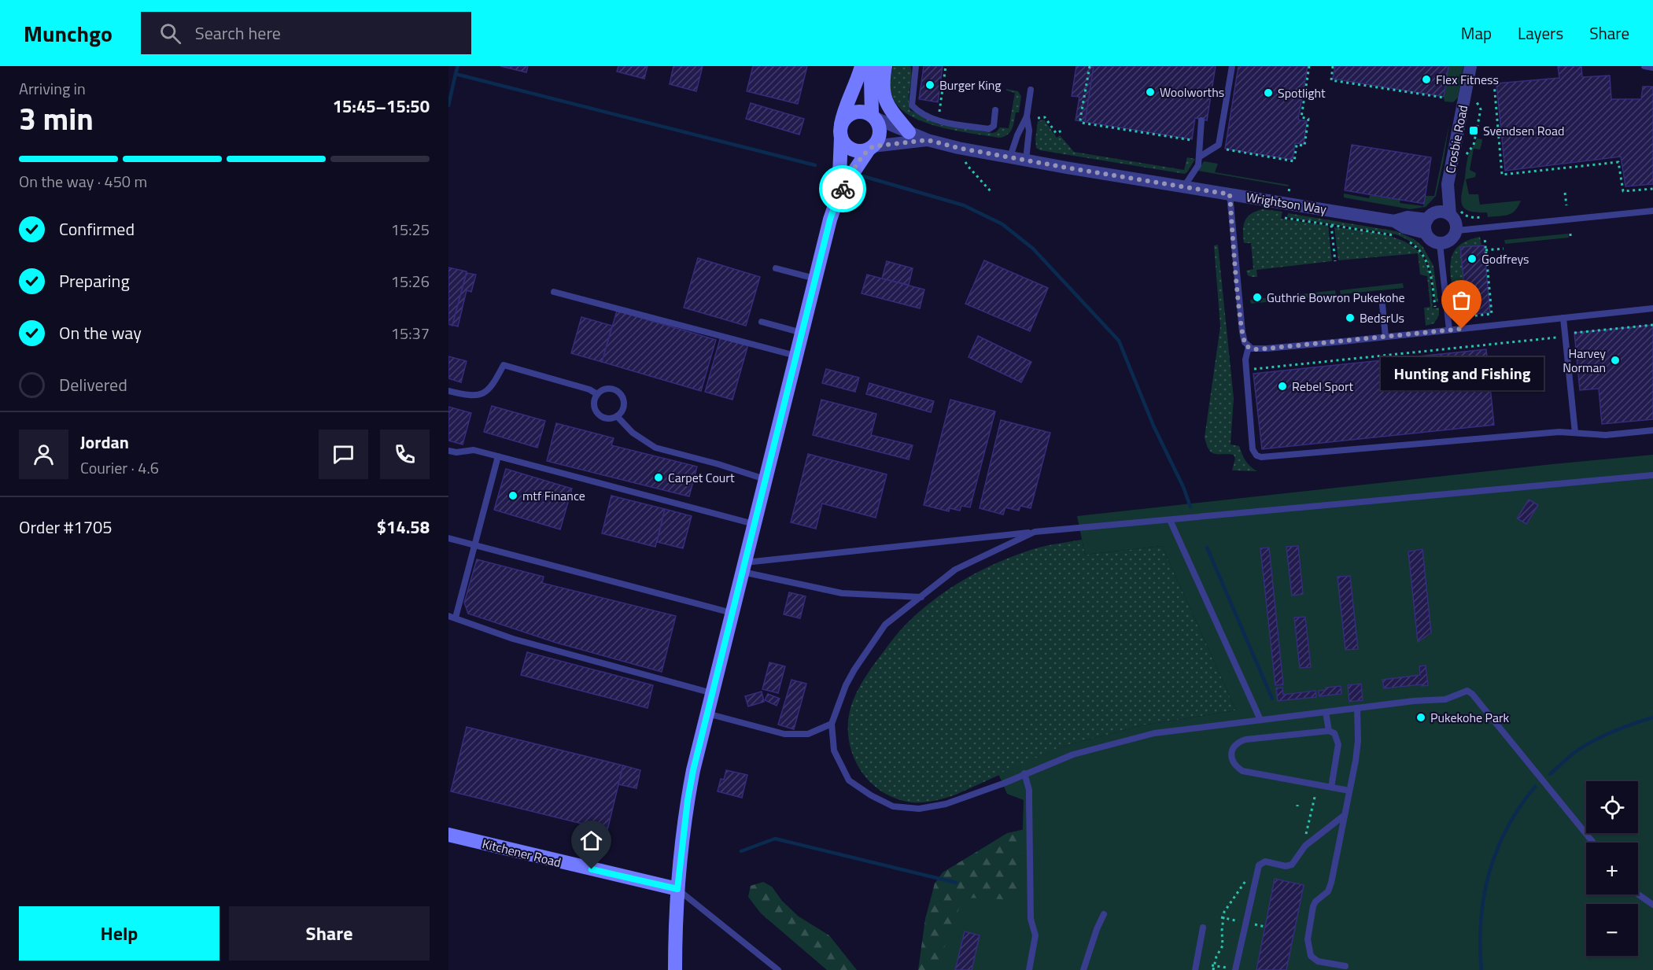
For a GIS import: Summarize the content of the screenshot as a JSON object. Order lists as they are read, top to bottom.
{
  "streets": {
    "main road": ["Kitchener Road"],
    "street": ["Crosbie Road", "Wrightson Way"]
  },
  "crossings": [
    ["Crosbie Road", "Wrightson Way"]
  ],
  "places": {
    "other": [
      "Flex Fitness",
      "Burger King",
      "Woolworths",
      "Spotlight",
      "Godfreys",
      "Guthrie Bowron Pukekohe",
      "BedsrUs",
      "Hunting and Fishing",
      "Harvey Norman",
      "Rebel Sport",
      "Carpet Court",
      "mtf Finance",
      "Pukekohe Park"
    ],
    "transit": ["Svendsen Road"]
  },
  "page": {
    "header": "Munchgo",
    "search": "Search here",
    "nav": ["Map", "Layers", "Share"],
    "heading": ["3 min", "Arriving in", "15:45–15:50"],
    "panel": [
      "Jordan",
      "Courier · 4.6",
      "Order #1705",
      "$14.58"
    ],
    "bar": "On the way · 450 m",
    "list": [
      ["Confirmed", "15:25"],
      ["Preparing", "15:26"],
      ["On the way", "15:37"],
      "Delivered"
    ],
    "bubble": "Hunting and Fishing",
    "map_buttons": ["+", "−"],
    "buttons": ["Help", "Share"]
  }
}
